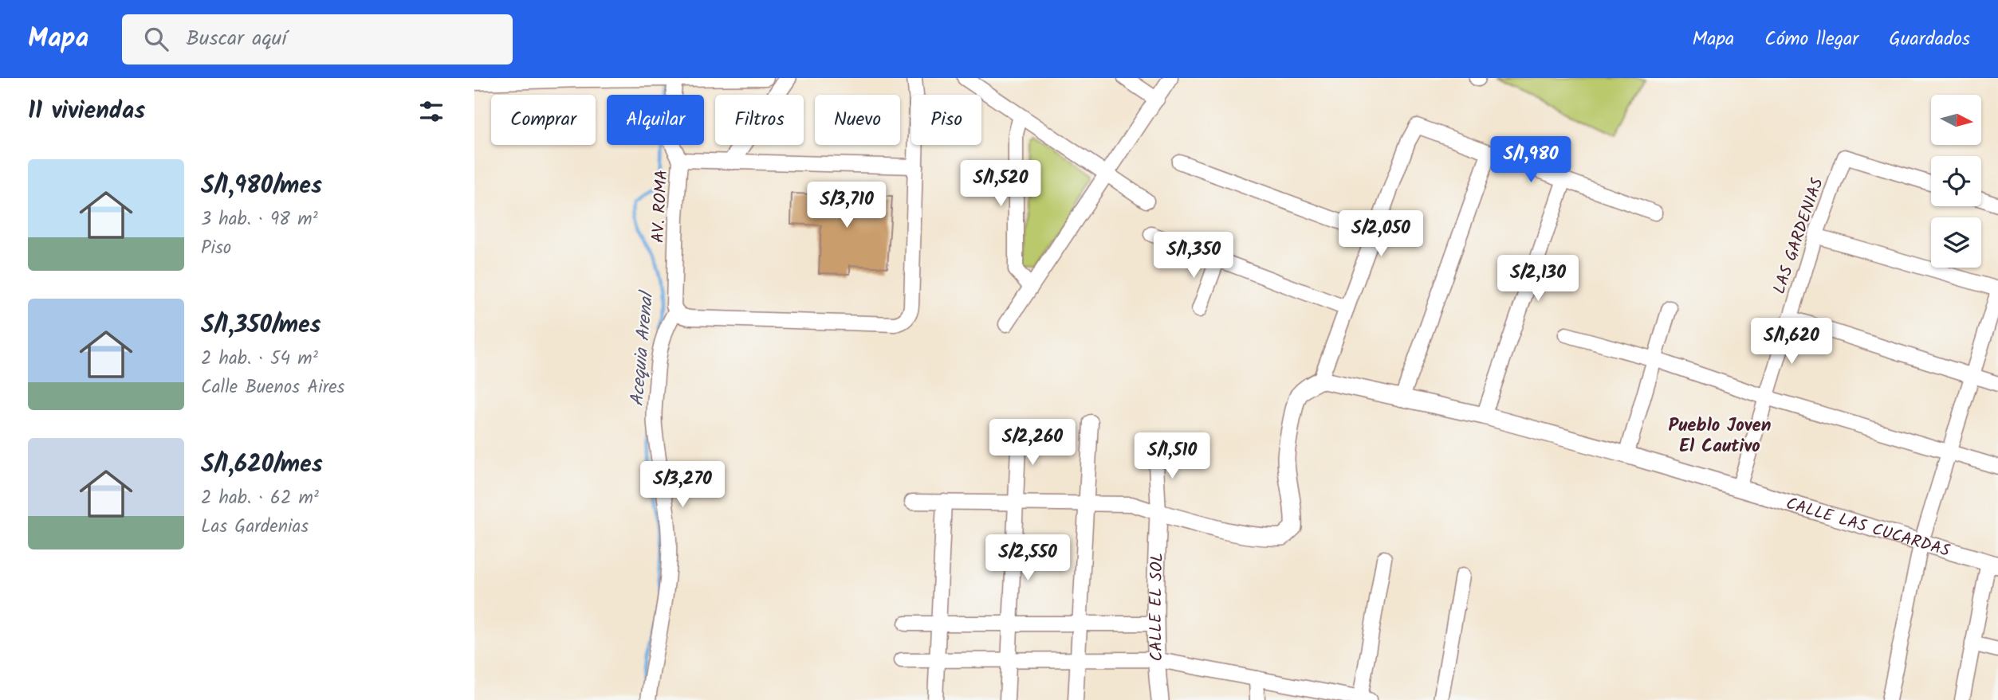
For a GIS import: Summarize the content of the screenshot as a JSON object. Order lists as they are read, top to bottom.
{
  "streets": {
    "street": [
      "AV. ROMA",
      "LAS GARDENIAS",
      "CALLE LAS CUCARDAS",
      "CALLE EL SOL"
    ]
  },
  "crossings": [
    ["LAS GARDENIAS", "CALLE LAS CUCARDAS"]
  ],
  "districts": ["Pueblo Joven El Cautivo"],
  "water": ["Acequia Arenal"],
  "north": "right",
  "page": {
    "header": "Mapa",
    "search": "Buscar aquí",
    "nav": ["Mapa", "Cómo llegar", "Guardados"],
    "heading": "11 viviendas",
    "chip": [
      "Comprar",
      "Alquilar",
      "Filtros",
      "Nuevo",
      "Piso"
    ],
    "price": [
      "S/1,980",
      "S/1,520",
      "S/3,710",
      "S/2,050",
      "S/1,350",
      "S/2,130",
      "S/1,620",
      "S/2,260",
      "S/1,510",
      "S/3,270",
      "S/2,550"
    ],
    "list": [
      {
        "name": "S/1,980/mes",
        "note": "3 hab. · 98 m² · Piso"
      },
      {
        "name": "S/1,350/mes",
        "note": "2 hab. · 54 m² · Calle Buenos Aires"
      },
      {
        "name": "S/1,620/mes",
        "note": "2 hab. · 62 m² · Las Gardenias"
      }
    ]
  }
}
